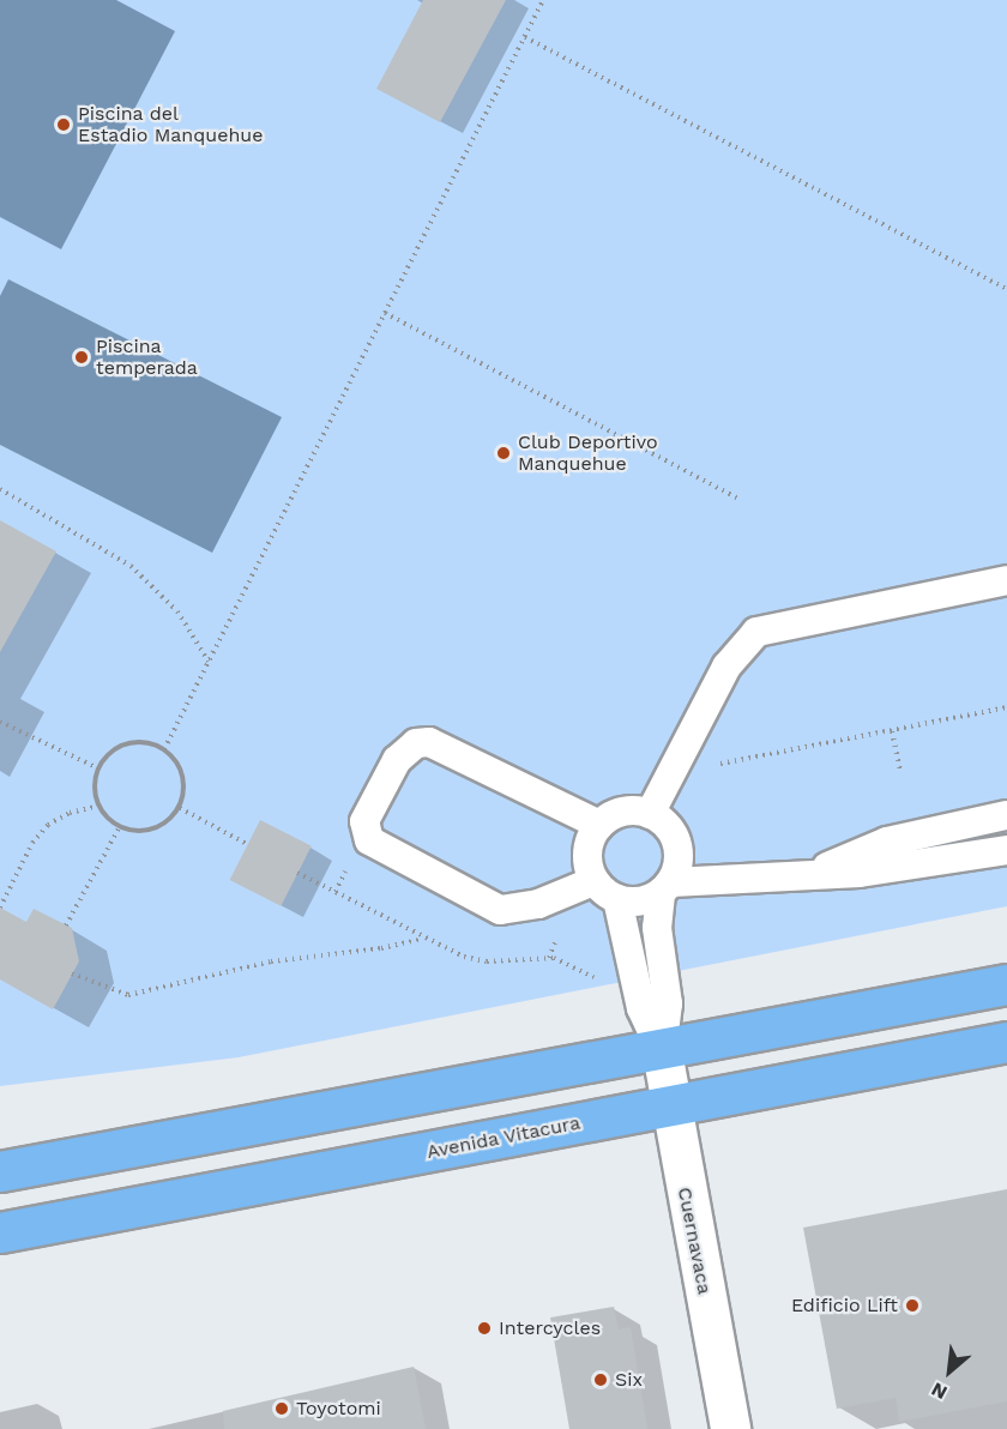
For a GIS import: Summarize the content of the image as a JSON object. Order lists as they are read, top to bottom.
{
  "streets": {
    "main road": ["Avenida Vitacura"],
    "street": ["Cuernavaca"]
  },
  "crossings": [
    ["Avenida Vitacura", "Cuernavaca"]
  ],
  "places": [
    "Piscina del Estadio Manquehue",
    "Piscina temperada",
    "Club Deportivo Manquehue",
    "Edificio Lift",
    "Intercycles",
    "Six",
    "Toyotomi"
  ],
  "north": "bottom left"
}
